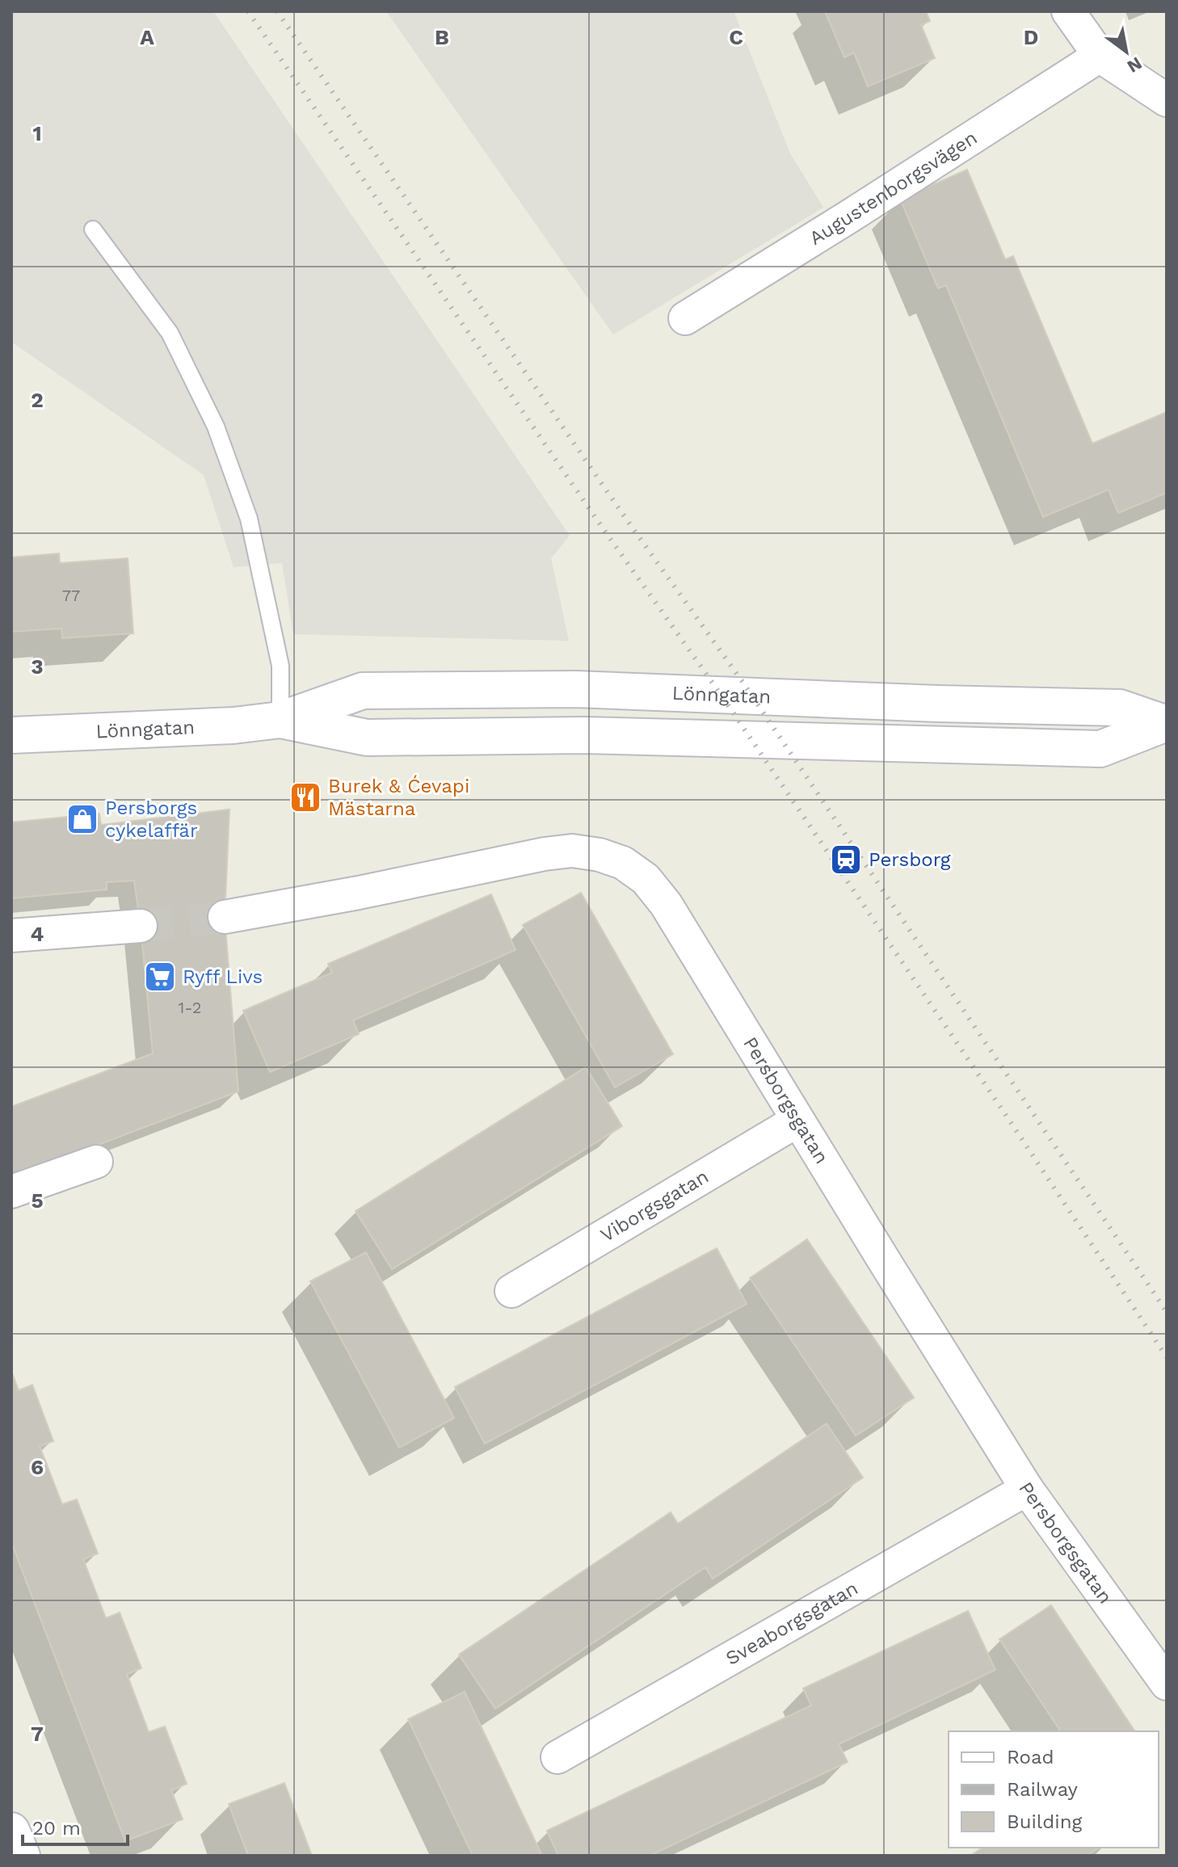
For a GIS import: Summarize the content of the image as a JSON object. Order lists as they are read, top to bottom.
{
  "streets": {
    "street": [
      "Augustenborgsvägen",
      "Lönngatan",
      "Persborgsgatan",
      "Viborgsgatan",
      "Sveaborgsgatan"
    ]
  },
  "crossings": [
    ["Persborgsgatan", "Viborgsgatan"],
    ["Persborgsgatan", "Sveaborgsgatan"]
  ],
  "places": {
    "restaurant": ["Burek & Ćevapi Mästarna"],
    "shop": ["Persborgs cykelaffär"],
    "station": ["Persborg"],
    "supermarket": ["Ryff Livs"]
  },
  "house_numbers": ["77", "1-2"],
  "legend": ["Road", "Railway", "Building"],
  "scale_bar": "20 m",
  "north": "bottom right",
  "grid": {
    "columns": [
      "A",
      "B",
      "C",
      "D"
    ],
    "rows": [
      "1",
      "2",
      "3",
      "4",
      "5",
      "6",
      "7"
    ]
  }
}
